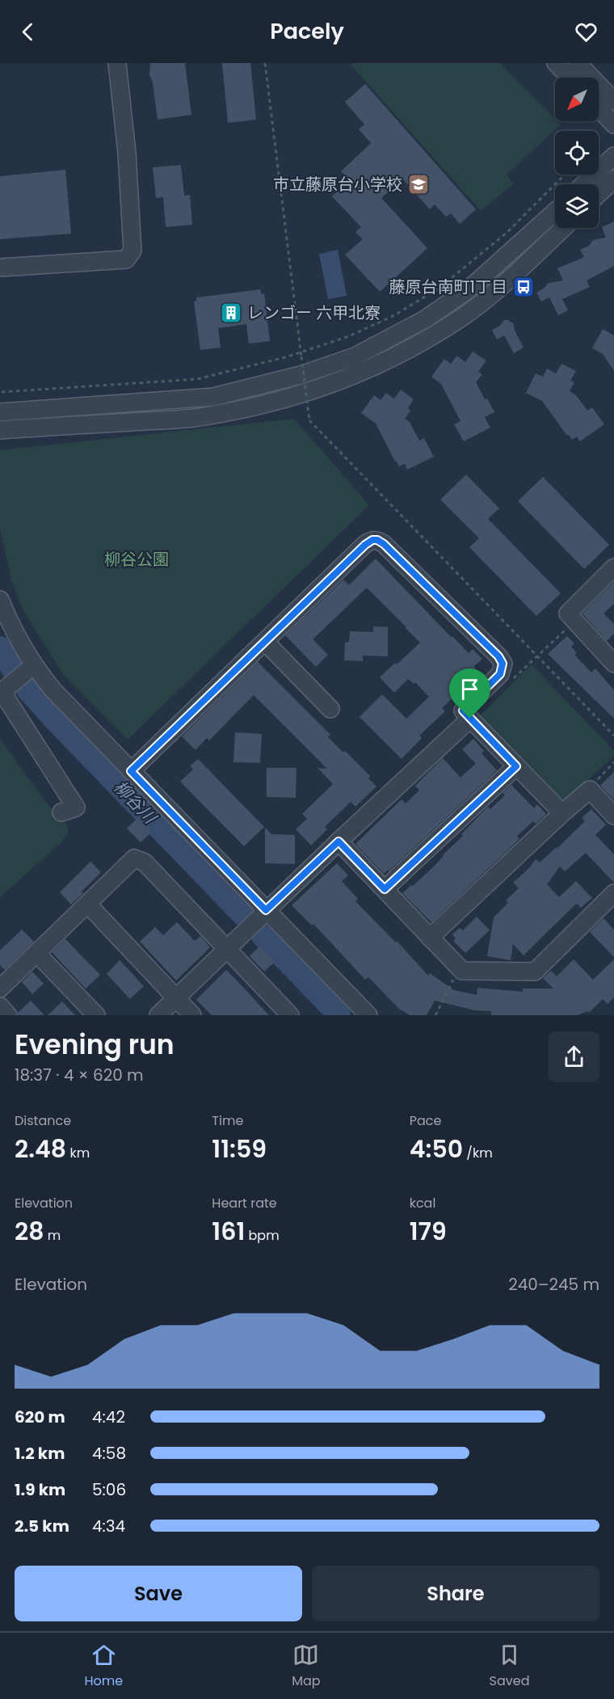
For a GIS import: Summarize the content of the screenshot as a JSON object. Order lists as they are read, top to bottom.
{
  "water": ["柳谷川"],
  "parks": ["柳谷公園"],
  "places": {
    "school or university": ["市立藤原台小学校"],
    "bus stop": ["藤原台南町1丁目"],
    "building": ["レンゴー 六甲北寮"]
  },
  "north": "bottom left",
  "page": {
    "header": "Pacely",
    "heading": ["Evening run", "18:37 · 4 × 620 m"],
    "stats": [
      ["Distance", "2.48 km"],
      ["Time", "11:59"],
      ["Pace", "4:50 /km"],
      ["Elevation", "28 m"],
      ["Heart rate", "161 bpm"],
      ["kcal", "179"]
    ],
    "chart": ["Elevation", "240–245 m"],
    "list": [
      {
        "name": "620 m",
        "note": "4:42"
      },
      {
        "name": "1.2 km",
        "note": "4:58"
      },
      {
        "name": "1.9 km",
        "note": "5:06"
      },
      {
        "name": "2.5 km",
        "note": "4:34"
      }
    ],
    "buttons": ["Save", "Share"],
    "tabs": ["Home", "Map", "Saved"]
  }
}
